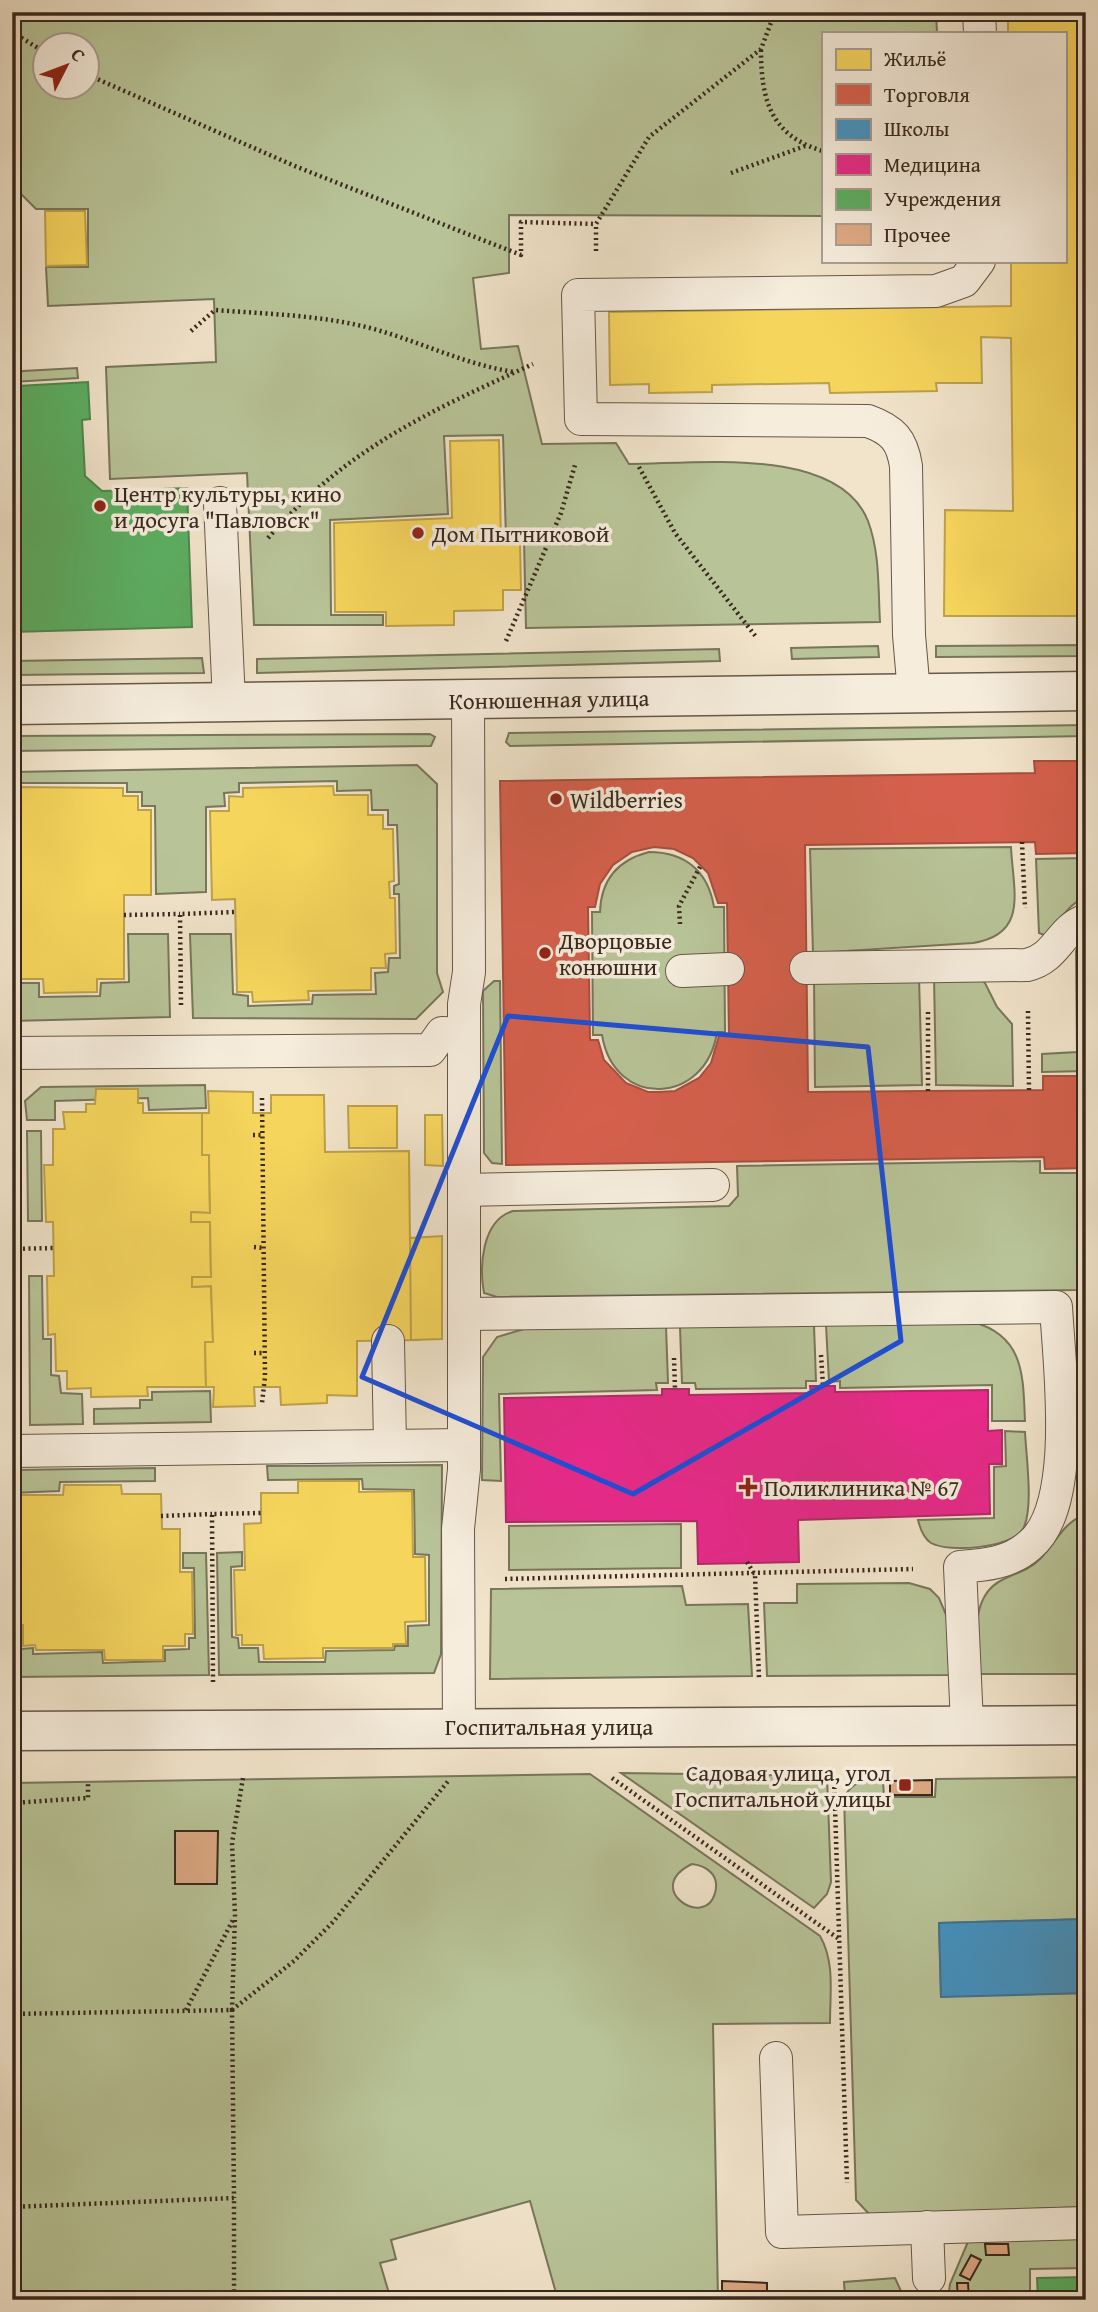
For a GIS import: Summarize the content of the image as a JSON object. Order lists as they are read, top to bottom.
{
  "streets": {
    "street": ["Конюшенная улица", "Госпитальная улица"]
  },
  "places": {
    "other": [
      "Центр культуры, кино и досуга \"Павловск\"",
      "Дом Пытниковой",
      "Wildberries",
      "Дворцовые конюшни"
    ],
    "health": ["Поликлиника № 67"],
    "transit": ["Садовая улица, угол Госпитальной улицы"]
  },
  "legend": [
    "Жильё",
    "Торговля",
    "Школы",
    "Медицина",
    "Учреждения",
    "Прочее"
  ],
  "north": "top right"
}
